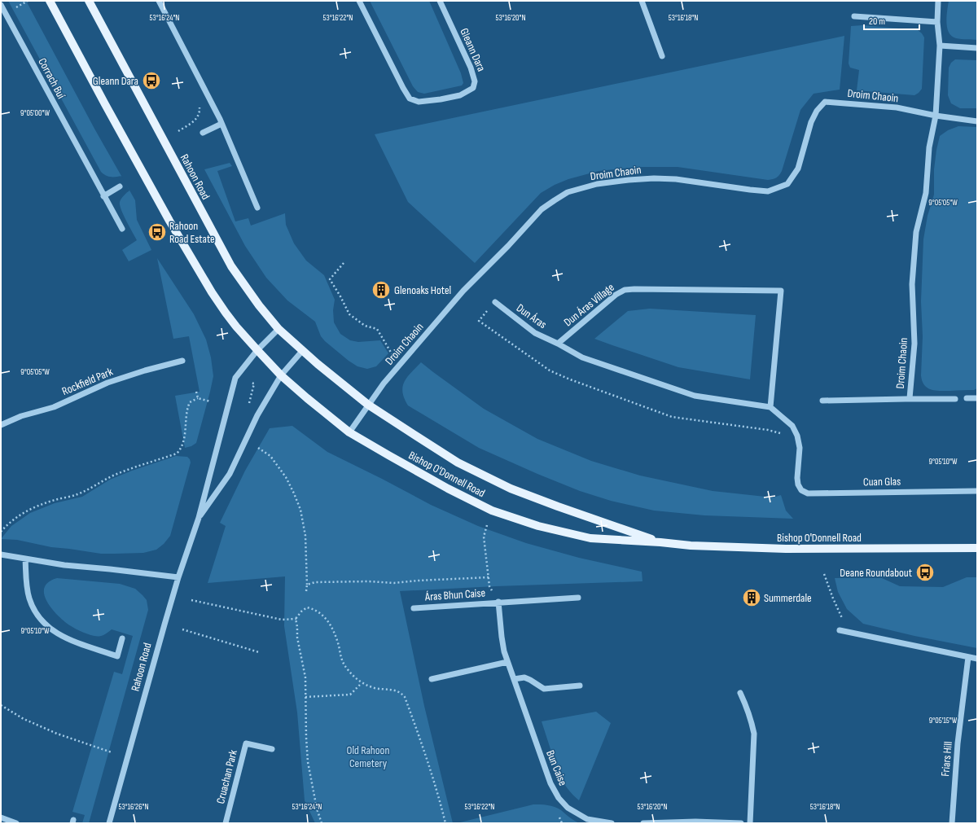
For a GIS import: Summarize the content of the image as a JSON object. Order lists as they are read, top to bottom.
{
  "streets": {
    "main road": ["Rahoon Road", "Bishop O'Donnell Road"],
    "street": [
      "Gleann Dara",
      "Corrach Buí",
      "Droim Chaoin",
      "Dun Áras Village",
      "Dun Áras",
      "Rockfield Park",
      "Cuan Glas",
      "Áras Bhun Caise",
      "Friars Hill",
      "Bun Caise",
      "Cruachan Park"
    ]
  },
  "crossings": [
    ["Droim Chaoin", "Bishop O'Donnell Road"],
    ["Rahoon Road", "Bishop O'Donnell Road"],
    ["Dun Áras Village", "Dun Áras"],
    ["Dun Áras Village", "Cuan Glas"],
    ["Áras Bhun Caise", "Bun Caise"]
  ],
  "parks": ["Old Rahoon Cemetery"],
  "places": {
    "bus stop": ["Gleann Dara", "Rahoon Road Estate", "Deane Roundabout"],
    "building": ["Glenoaks Hotel", "Summerdale"]
  },
  "scale_bar": "20 m",
  "coordinates": [
    "53°16'24\"N",
    "53°16'22\"N",
    "53°16'20\"N",
    "53°16'18\"N",
    "9°05'00\"W",
    "9°05'05\"W",
    "9°05'10\"W",
    "9°05'15\"W",
    "53°16'26\"N"
  ]
}
